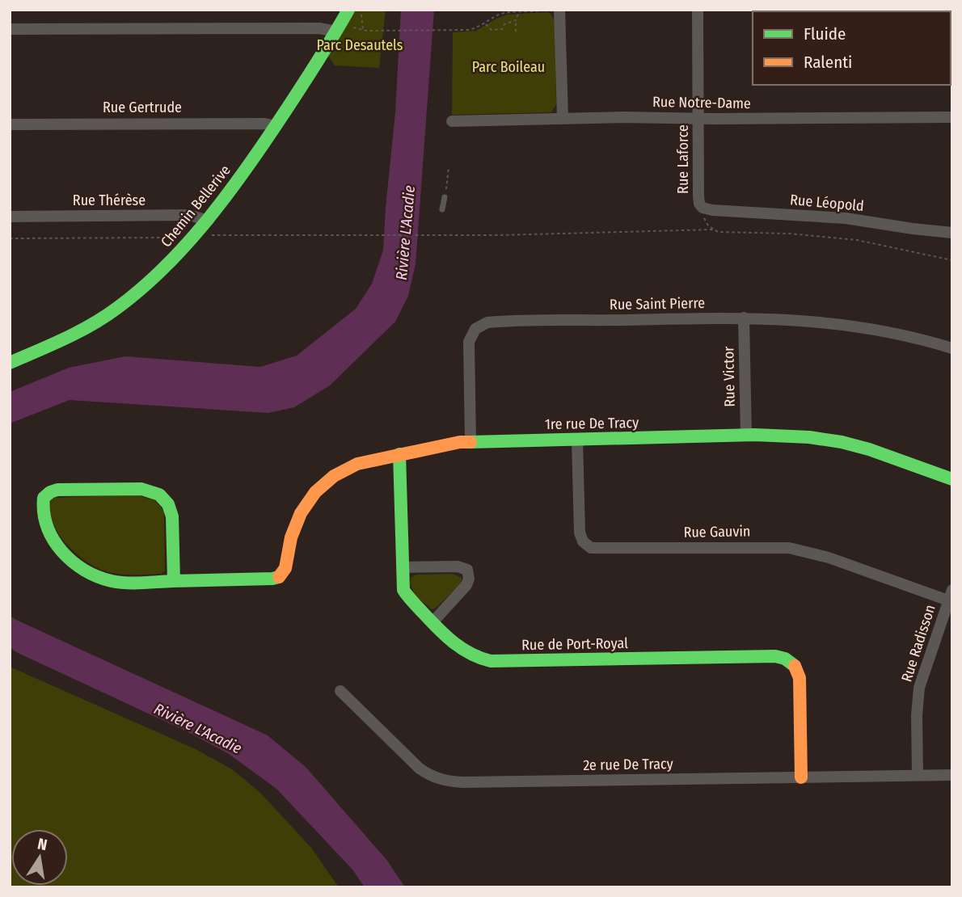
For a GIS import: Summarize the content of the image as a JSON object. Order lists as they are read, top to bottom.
{
  "streets": {
    "street": [
      "Rue Notre-Dame",
      "Rue Gertrude",
      "Rue Laforce",
      "Rue Thérèse",
      "Rue Léopold",
      "Chemin Bellerive",
      "Rue Saint Pierre",
      "Rue Victor",
      "1re rue De Tracy",
      "Rue Gauvin",
      "Rue Radisson",
      "Rue de Port-Royal",
      "2e rue De Tracy"
    ]
  },
  "crossings": [
    ["Rue Notre-Dame", "Rue Laforce"],
    ["Rue Gertrude", "Chemin Bellerive"],
    ["Rue Laforce", "Rue Léopold"],
    ["Rue Thérèse", "Chemin Bellerive"],
    ["Rue Saint Pierre", "Rue Victor"],
    ["Rue Saint Pierre", "1re rue De Tracy"],
    ["Rue Victor", "1re rue De Tracy"],
    ["1re rue De Tracy", "Rue Gauvin"],
    ["1re rue De Tracy", "Rue de Port-Royal"],
    ["Rue Gauvin", "Rue Radisson"],
    ["Rue Radisson", "2e rue De Tracy"],
    ["Rue de Port-Royal", "2e rue De Tracy"]
  ],
  "water": ["Rivière L'Acadie"],
  "parks": ["Parc Desautels", "Parc Boileau"],
  "legend": ["Fluide", "Ralenti"],
  "north": "top"
}
